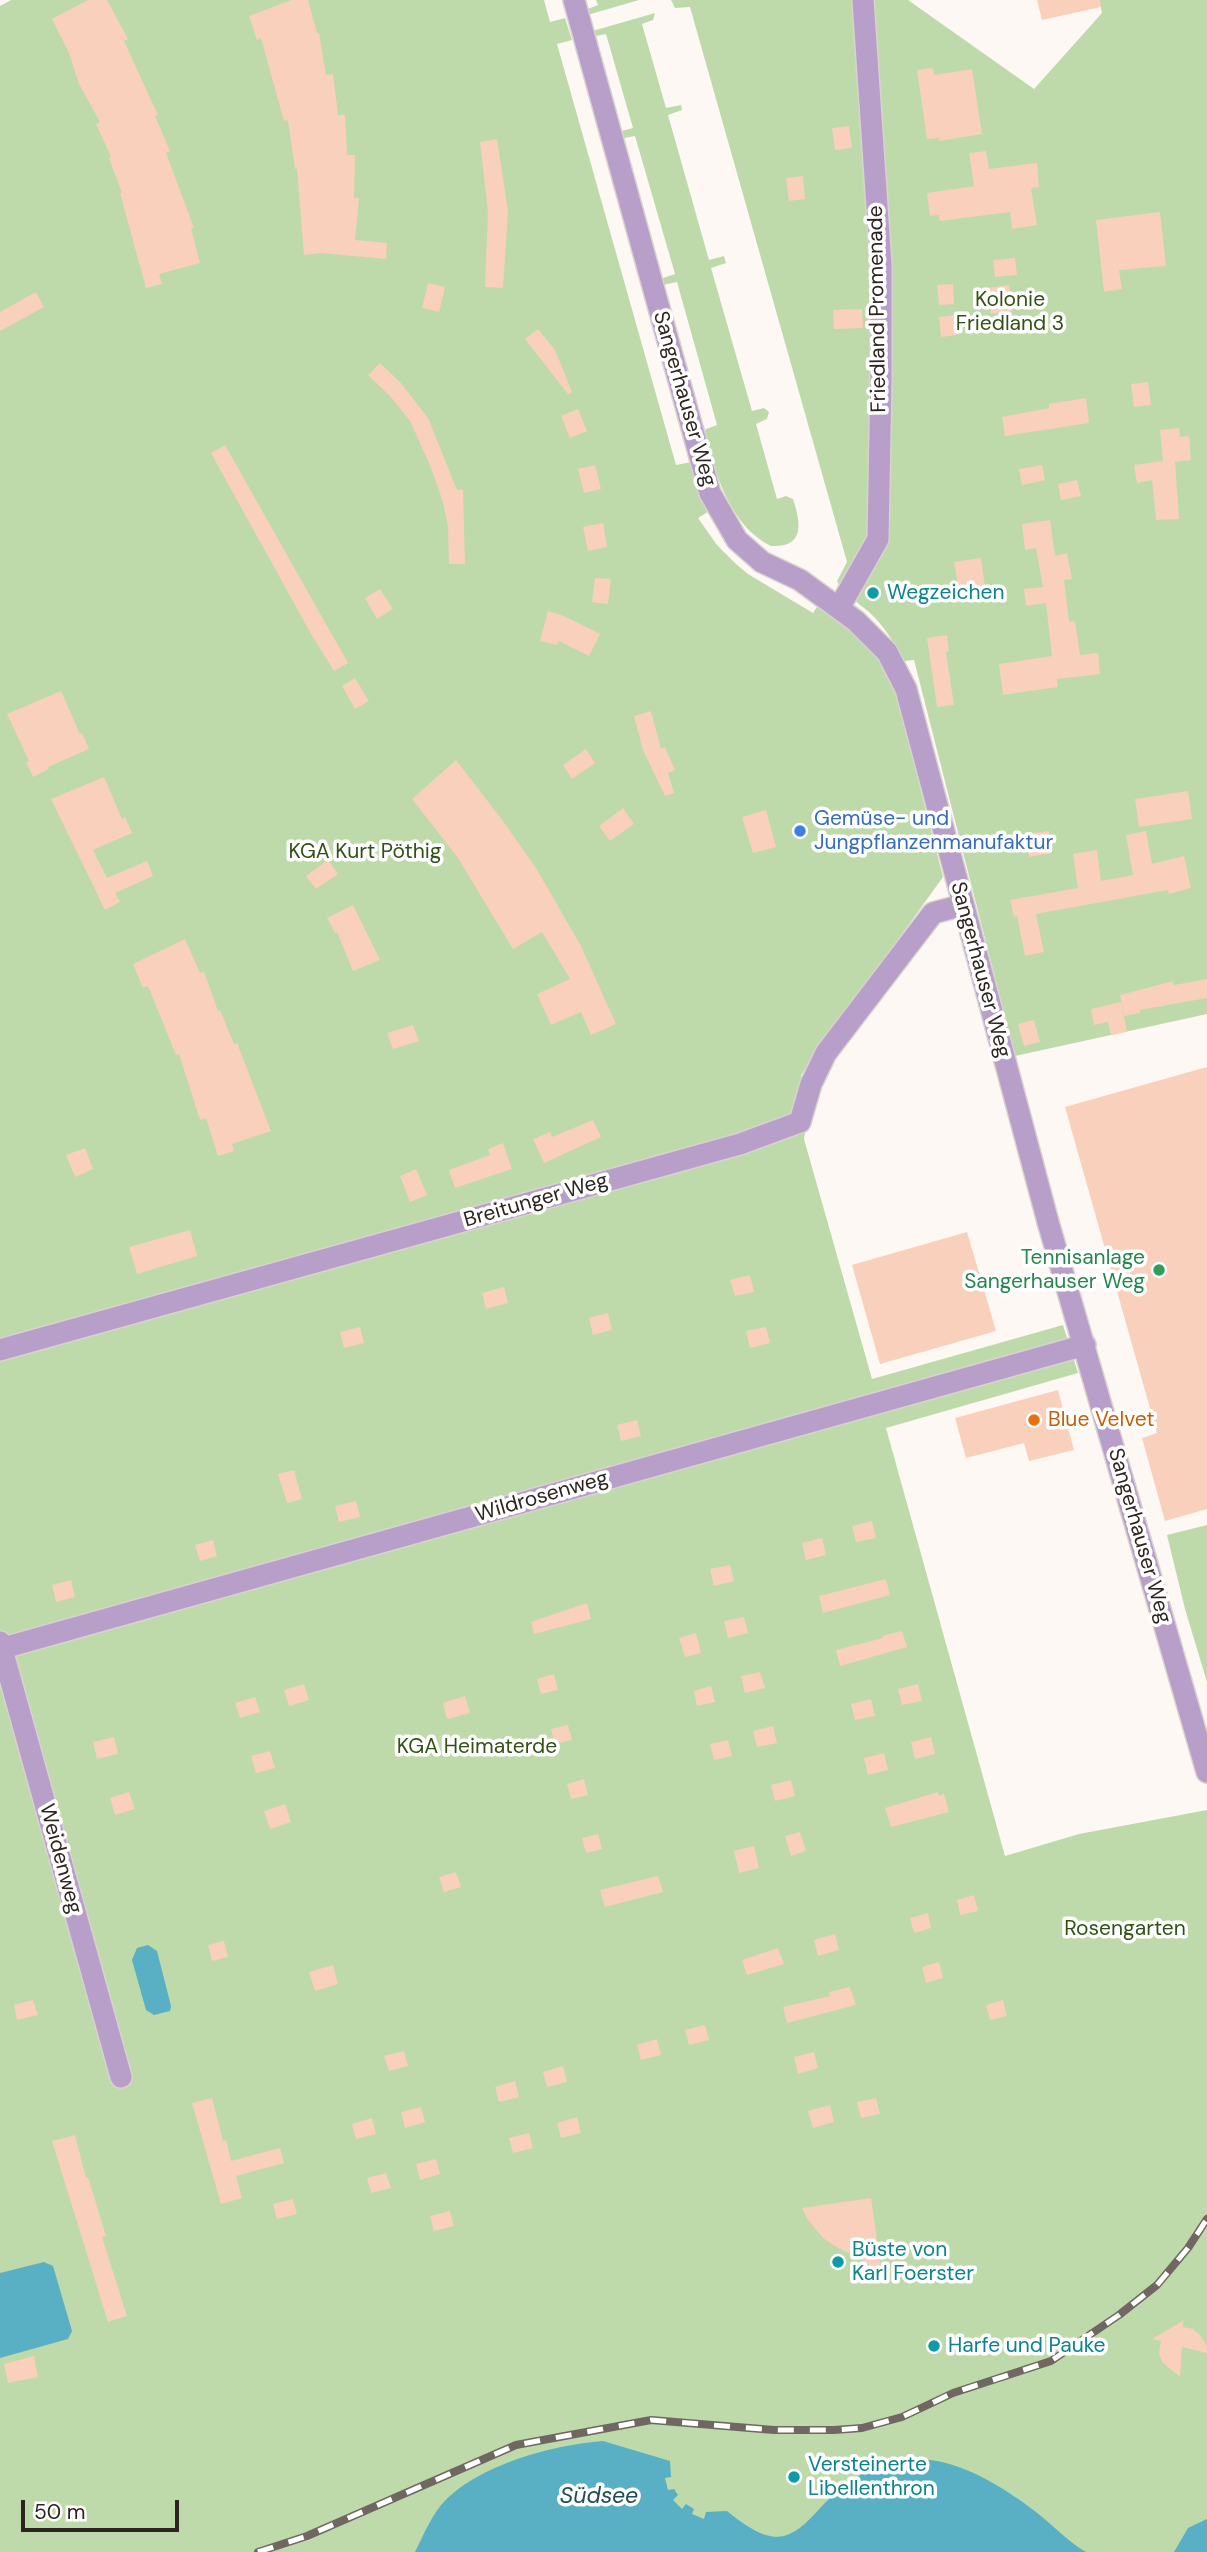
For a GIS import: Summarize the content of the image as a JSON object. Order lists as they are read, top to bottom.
{
  "streets": {
    "street": [
      "Friedland Promenade",
      "Sangerhauser Weg",
      "Breitunger Weg",
      "Wildrosenweg",
      "Weidenweg"
    ]
  },
  "crossings": [
    ["Friedland Promenade", "Sangerhauser Weg"],
    ["Sangerhauser Weg", "Breitunger Weg"],
    ["Sangerhauser Weg", "Wildrosenweg"],
    ["Wildrosenweg", "Weidenweg"]
  ],
  "water": ["Südsee"],
  "parks": [
    "Kolonie Friedland 3",
    "KGA Kurt Pöthig",
    "KGA Heimaterde",
    "Rosengarten"
  ],
  "places": [
    "Wegzeichen",
    "Gemüse- und Jungpflanzenmanufaktur",
    "Tennisanlage Sangerhauser Weg",
    "Blue Velvet",
    "Büste von Karl Foerster",
    "Harfe und Pauke",
    "Versteinerte Libellenthron"
  ],
  "scale_bar": "50 m"
}
